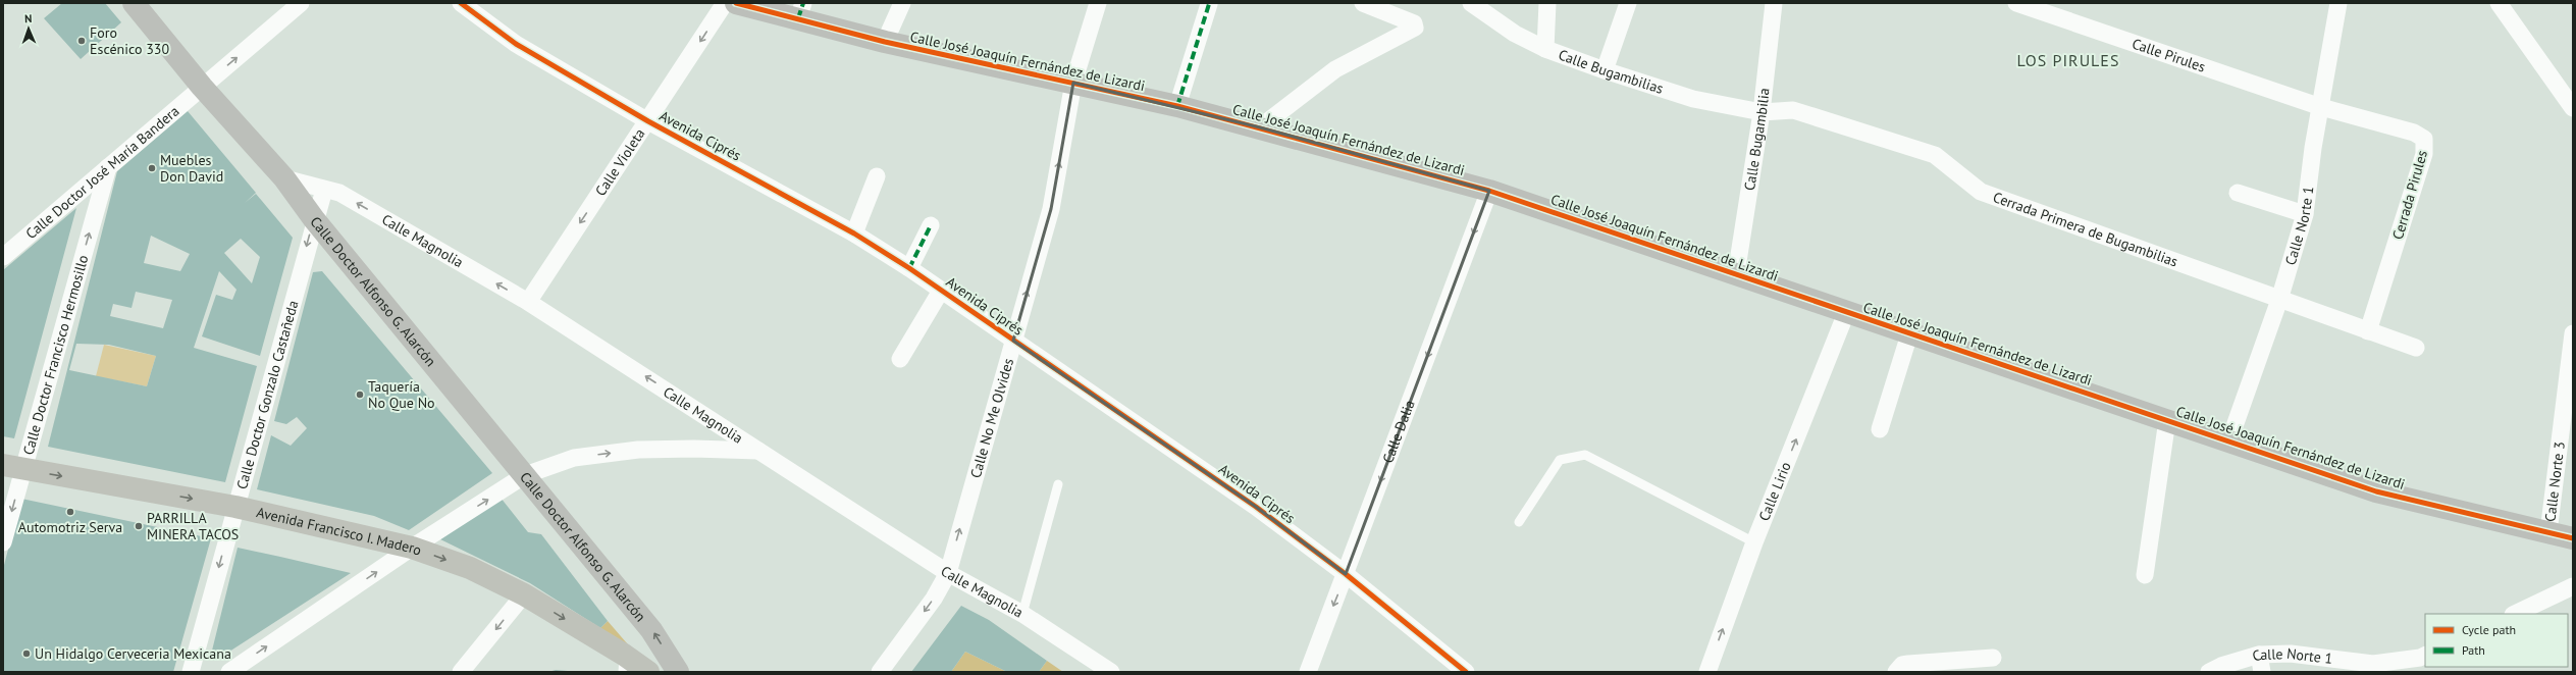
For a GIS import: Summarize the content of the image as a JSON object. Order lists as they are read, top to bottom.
{
  "streets": {
    "main road": ["Avenida Francisco I. Madero"],
    "street": [
      "Calle Pirules",
      "Calle José Joaquín Fernández de Lizardi",
      "Calle Bugambilias",
      "Avenida Ciprés",
      "Calle Bugambilia",
      "Calle Violeta",
      "Calle Doctor José María Bandera",
      "Cerrada Pirules",
      "Calle Norte 1",
      "Cerrada Primera de Bugambilias",
      "Calle Magnolia",
      "Calle Doctor Alfonso G. Alarcón",
      "Calle Doctor Francisco Hermosillo",
      "Calle Doctor Gonzalo Castañeda",
      "Calle No Me Olvides",
      "Calle Dalia",
      "Calle Norte 3",
      "Calle Lirio"
    ]
  },
  "crossings": [
    ["Calle Pirules", "Cerrada Pirules"],
    ["Calle Pirules", "Calle Norte 1"],
    ["Calle José Joaquín Fernández de Lizardi", "Calle Bugambilia"],
    ["Calle José Joaquín Fernández de Lizardi", "Calle Norte 1"],
    ["Calle José Joaquín Fernández de Lizardi", "Calle No Me Olvides"],
    ["Calle José Joaquín Fernández de Lizardi", "Calle Dalia"],
    ["Calle José Joaquín Fernández de Lizardi", "Calle Norte 3"],
    ["Calle José Joaquín Fernández de Lizardi", "Calle Lirio"],
    ["Calle Bugambilias", "Calle Bugambilia"],
    ["Calle Bugambilias", "Cerrada Primera de Bugambilias"],
    ["Avenida Ciprés", "Calle Violeta"],
    ["Avenida Ciprés", "Calle No Me Olvides"],
    ["Avenida Ciprés", "Calle Dalia"],
    ["Calle Bugambilia", "Cerrada Primera de Bugambilias"],
    ["Calle Violeta", "Calle Magnolia"],
    ["Calle Doctor José María Bandera", "Calle Doctor Alfonso G. Alarcón"],
    ["Calle Doctor José María Bandera", "Calle Doctor Francisco Hermosillo"],
    ["Cerrada Pirules", "Calle Norte 1"],
    ["Cerrada Pirules", "Cerrada Primera de Bugambilias"],
    ["Calle Norte 1", "Cerrada Primera de Bugambilias"],
    ["Calle Magnolia", "Calle Doctor Alfonso G. Alarcón"],
    ["Calle Magnolia", "Calle Doctor Gonzalo Castañeda"],
    ["Calle Magnolia", "Calle No Me Olvides"],
    ["Calle Doctor Alfonso G. Alarcón", "Calle Doctor Gonzalo Castañeda"],
    ["Calle Doctor Francisco Hermosillo", "Avenida Francisco I. Madero"],
    ["Calle Doctor Gonzalo Castañeda", "Avenida Francisco I. Madero"]
  ],
  "one_way": [
    "Calle Violeta",
    "Calle Magnolia",
    "Calle Doctor Gonzalo Castañeda",
    "Calle Dalia",
    "Calle Lirio",
    "Avenida Francisco I. Madero"
  ],
  "districts": ["LOS PIRULES"],
  "places": [
    "Foro Escénico 330",
    "Muebles Don David",
    "Taquería No Que No",
    "Automotriz Serva",
    "PARRILLA MINERA TACOS",
    "Un Hidalgo Cerveceria Mexicana"
  ],
  "legend": ["Cycle path", "Path"],
  "north": "top"
}
